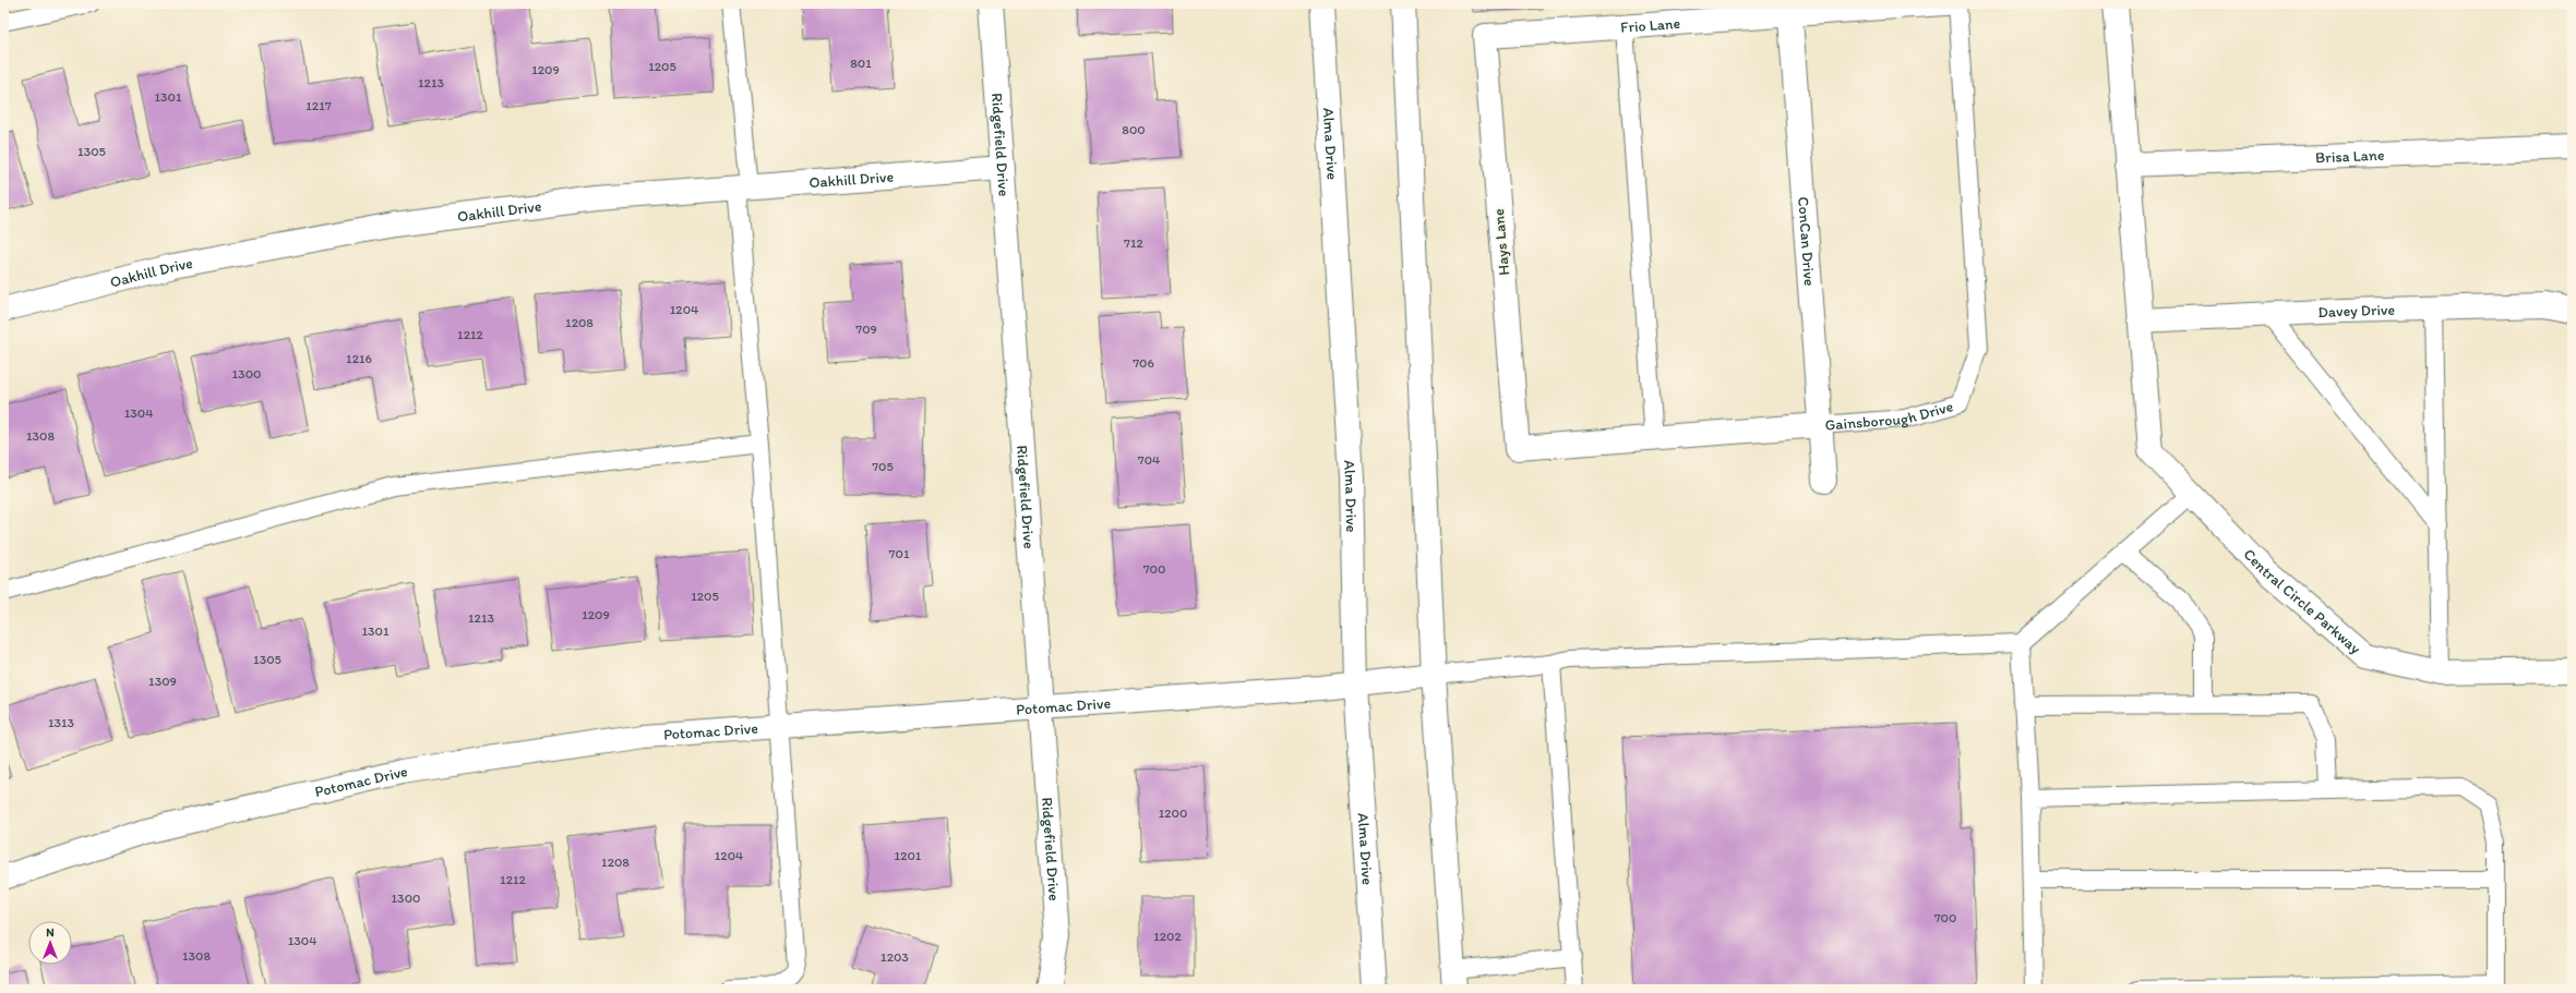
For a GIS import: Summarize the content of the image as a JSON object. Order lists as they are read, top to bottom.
{
  "streets": {
    "street": [
      "Frio Lane",
      "Alma Drive",
      "Ridgefield Drive",
      "Brisa Lane",
      "Oakhill Drive",
      "Hays Lane",
      "ConCan Drive",
      "Davey Drive",
      "Gainsborough Drive",
      "Central Circle Parkway",
      "Potomac Drive"
    ]
  },
  "crossings": [
    ["Frio Lane", "Hays Lane"],
    ["Frio Lane", "ConCan Drive"],
    ["Alma Drive", "Potomac Drive"],
    ["Ridgefield Drive", "Oakhill Drive"],
    ["Ridgefield Drive", "Potomac Drive"],
    ["Hays Lane", "Gainsborough Drive"],
    ["ConCan Drive", "Gainsborough Drive"],
    ["Davey Drive", "Central Circle Parkway"]
  ],
  "house_numbers": [
    "801",
    "1205",
    "1209",
    "1213",
    "1301",
    "1217",
    "800",
    "1305",
    "712",
    "1204",
    "1208",
    "709",
    "1212",
    "1216",
    "706",
    "1300",
    "1304",
    "1308",
    "704",
    "705",
    "701",
    "700",
    "1205",
    "1209",
    "1213",
    "1301",
    "1305",
    "1309",
    "1313",
    "1200",
    "1204",
    "1201",
    "1208",
    "1212",
    "1300",
    "700",
    "1202",
    "1304",
    "1308",
    "1203"
  ],
  "north": "top"
}
